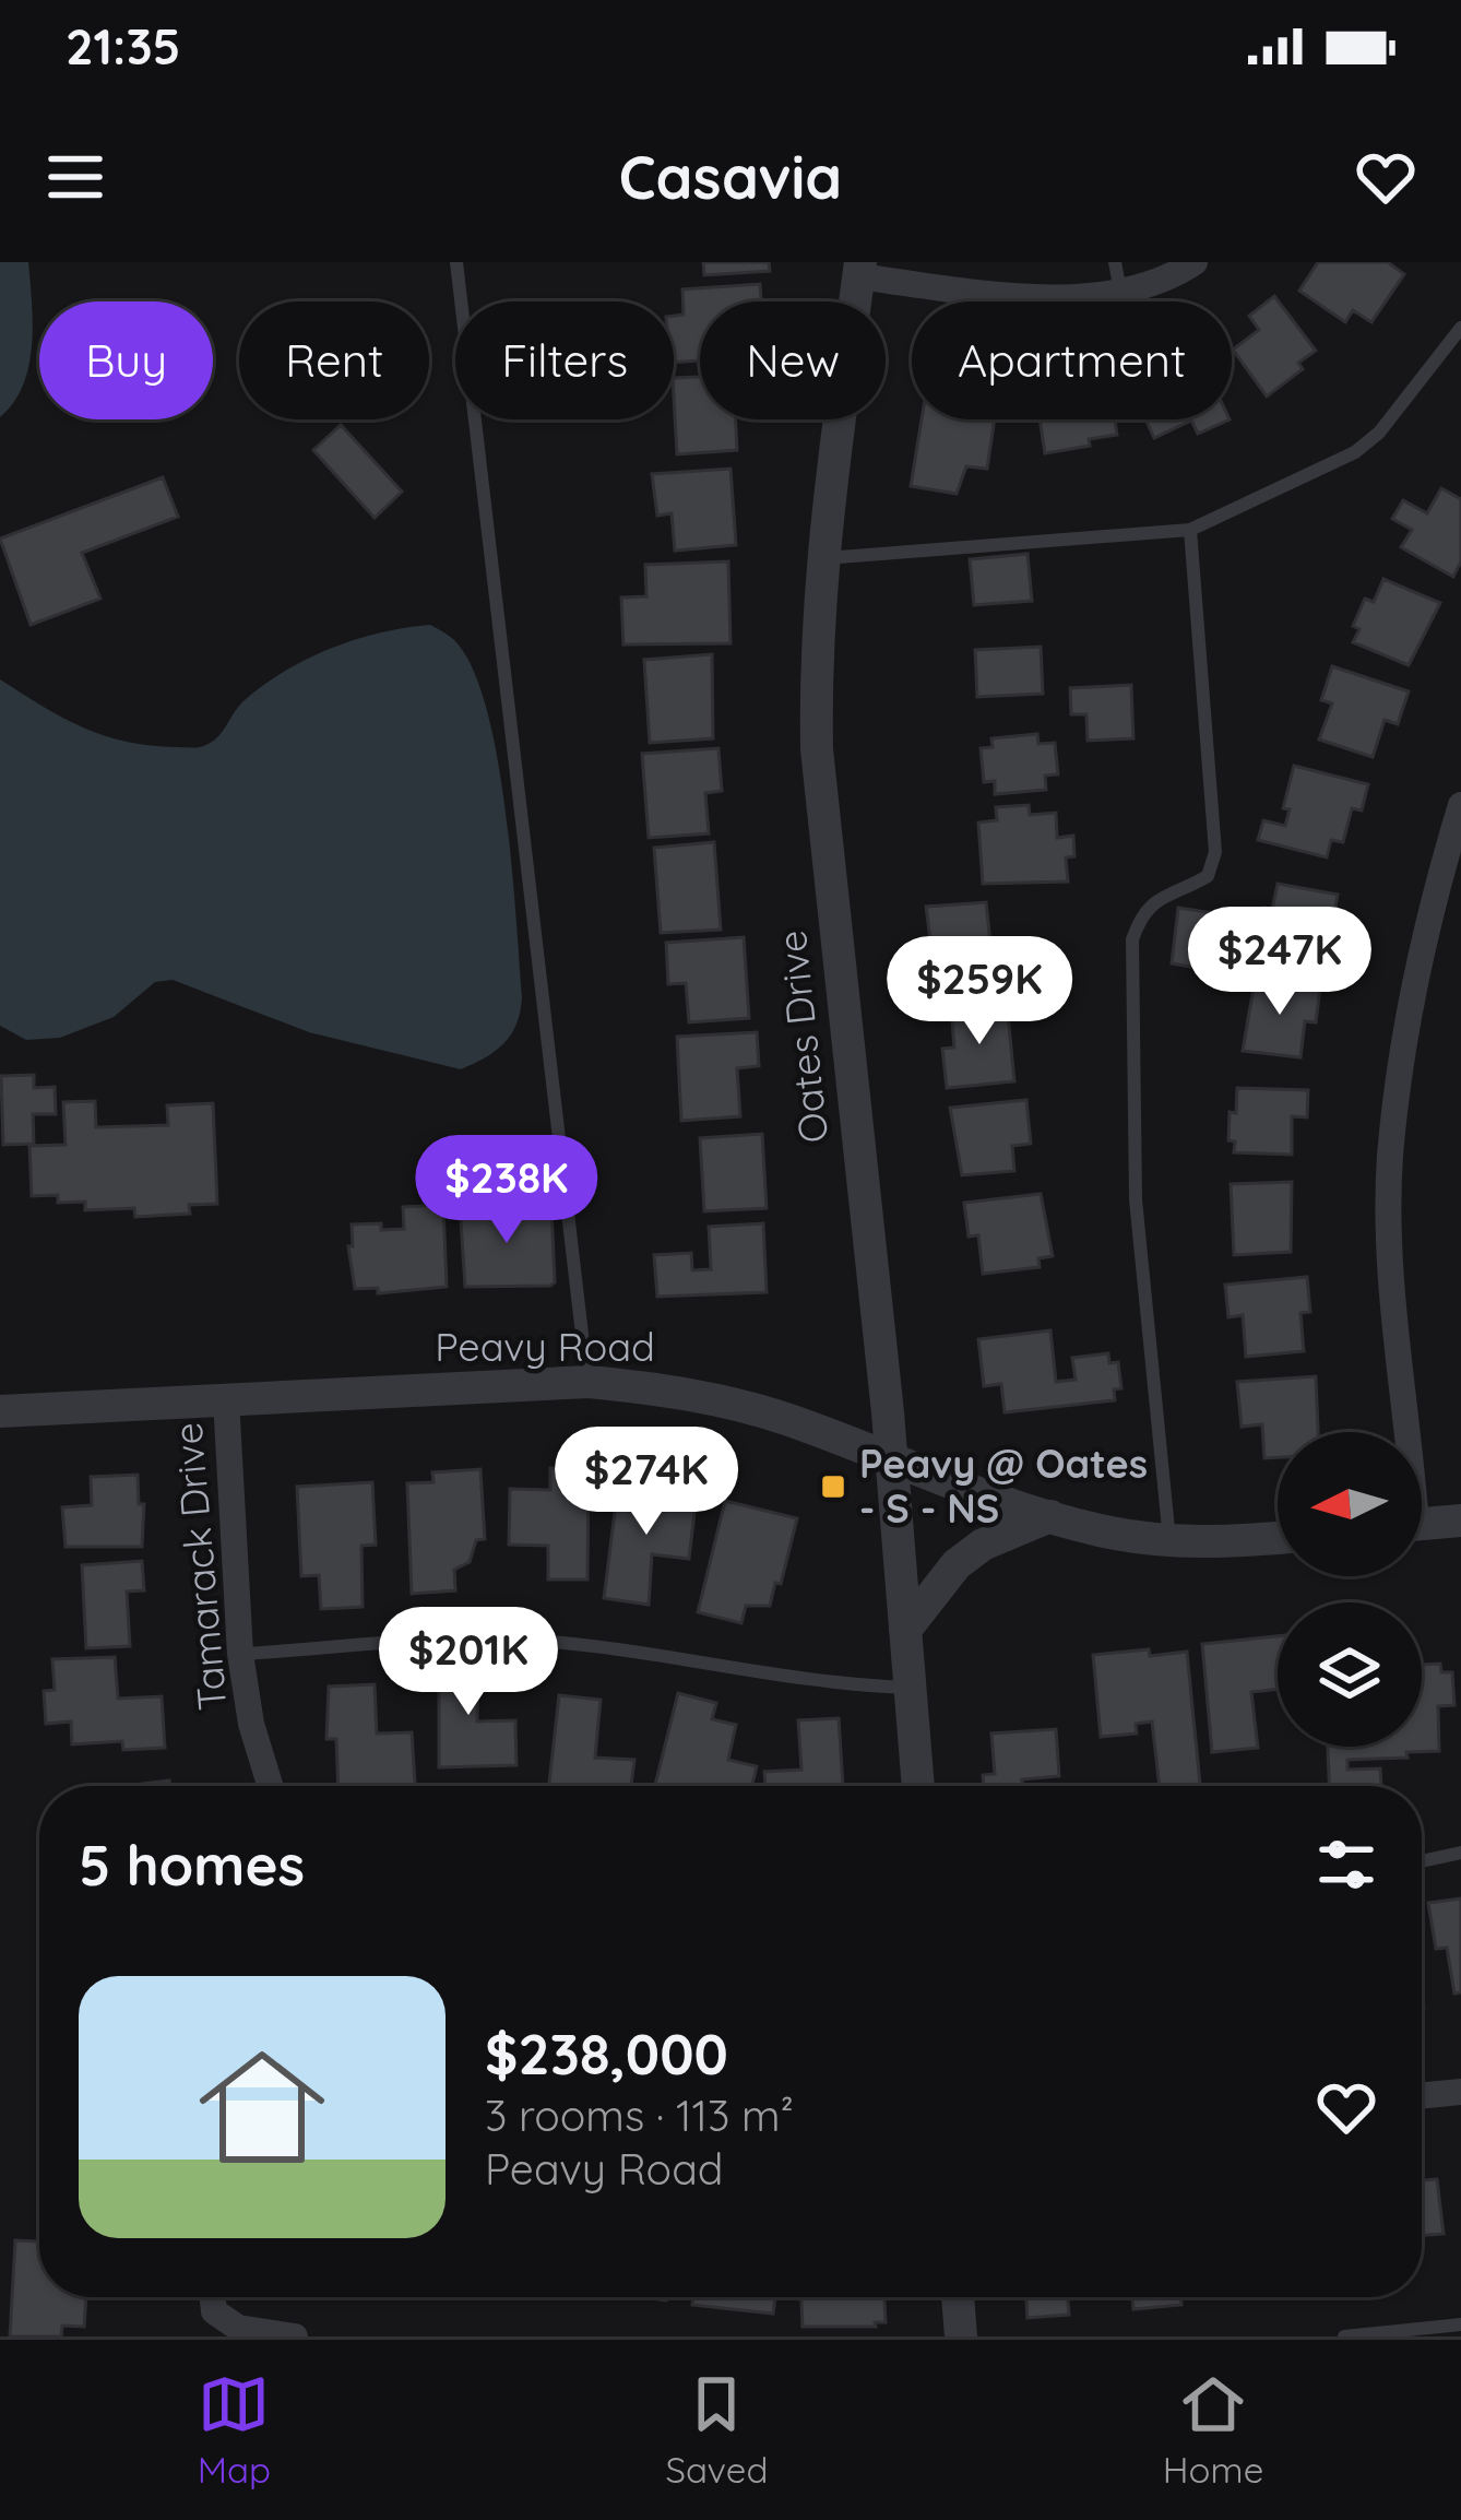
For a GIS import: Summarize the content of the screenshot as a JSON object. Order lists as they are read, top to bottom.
{
  "streets": {
    "street": ["Oates Drive", "Peavy Road", "Tamarack Drive"]
  },
  "crossings": [
    ["Oates Drive", "Peavy Road"],
    ["Peavy Road", "Tamarack Drive"]
  ],
  "places": {
    "transit": ["Peavy @ Oates - S - NS"]
  },
  "north": "left",
  "page": {
    "status": "21:35",
    "header": "Casavia",
    "chip": [
      "Buy",
      "Rent",
      "Filters",
      "New",
      "Apartment"
    ],
    "price": [
      "$247K",
      "$259K",
      "$238K",
      "$274K",
      "$201K"
    ],
    "heading": "5 homes",
    "list": [
      {
        "name": "$238,000",
        "note": "3 rooms · 113 m² · Peavy Road"
      }
    ],
    "tabs": ["Map", "Saved", "Home"]
  }
}
